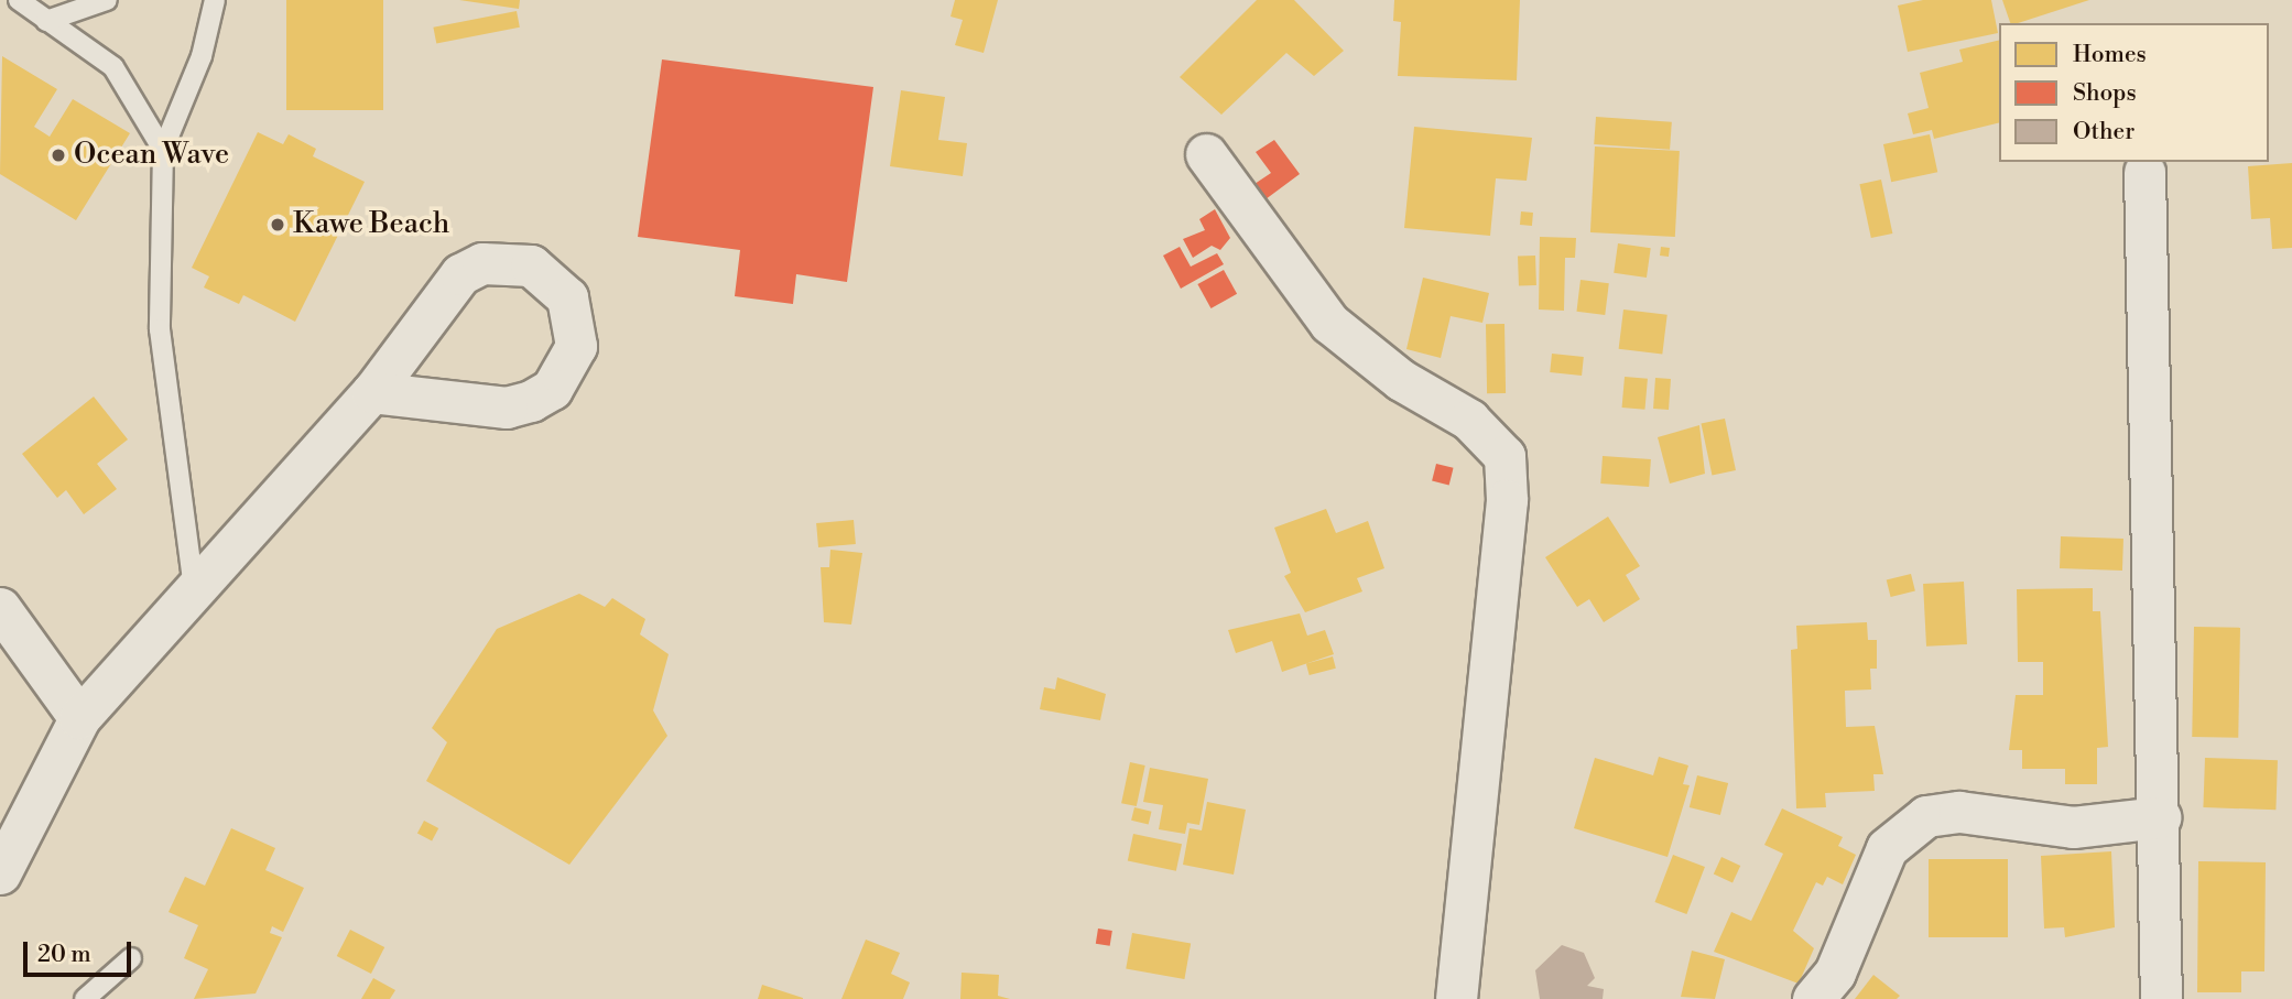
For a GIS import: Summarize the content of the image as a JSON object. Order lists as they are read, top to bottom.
{
  "places": ["Ocean Wave", "Kawe Beach"],
  "legend": ["Homes", "Shops", "Other"],
  "scale_bar": "20 m"
}
